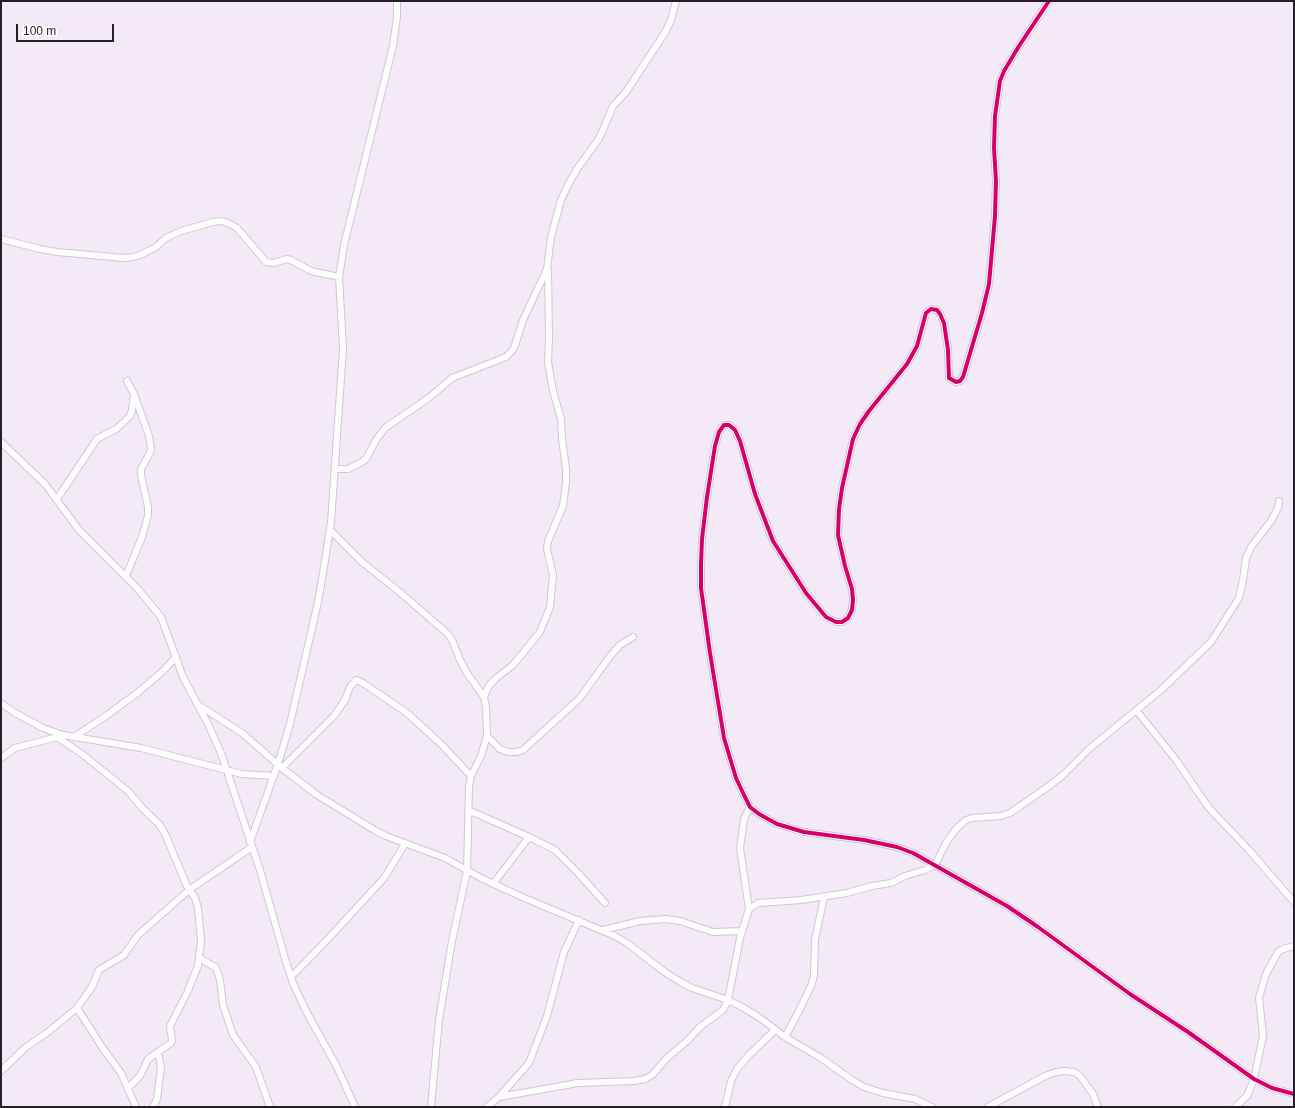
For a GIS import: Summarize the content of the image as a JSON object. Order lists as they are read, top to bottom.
{
  "scale_bar": "100 m"
}
